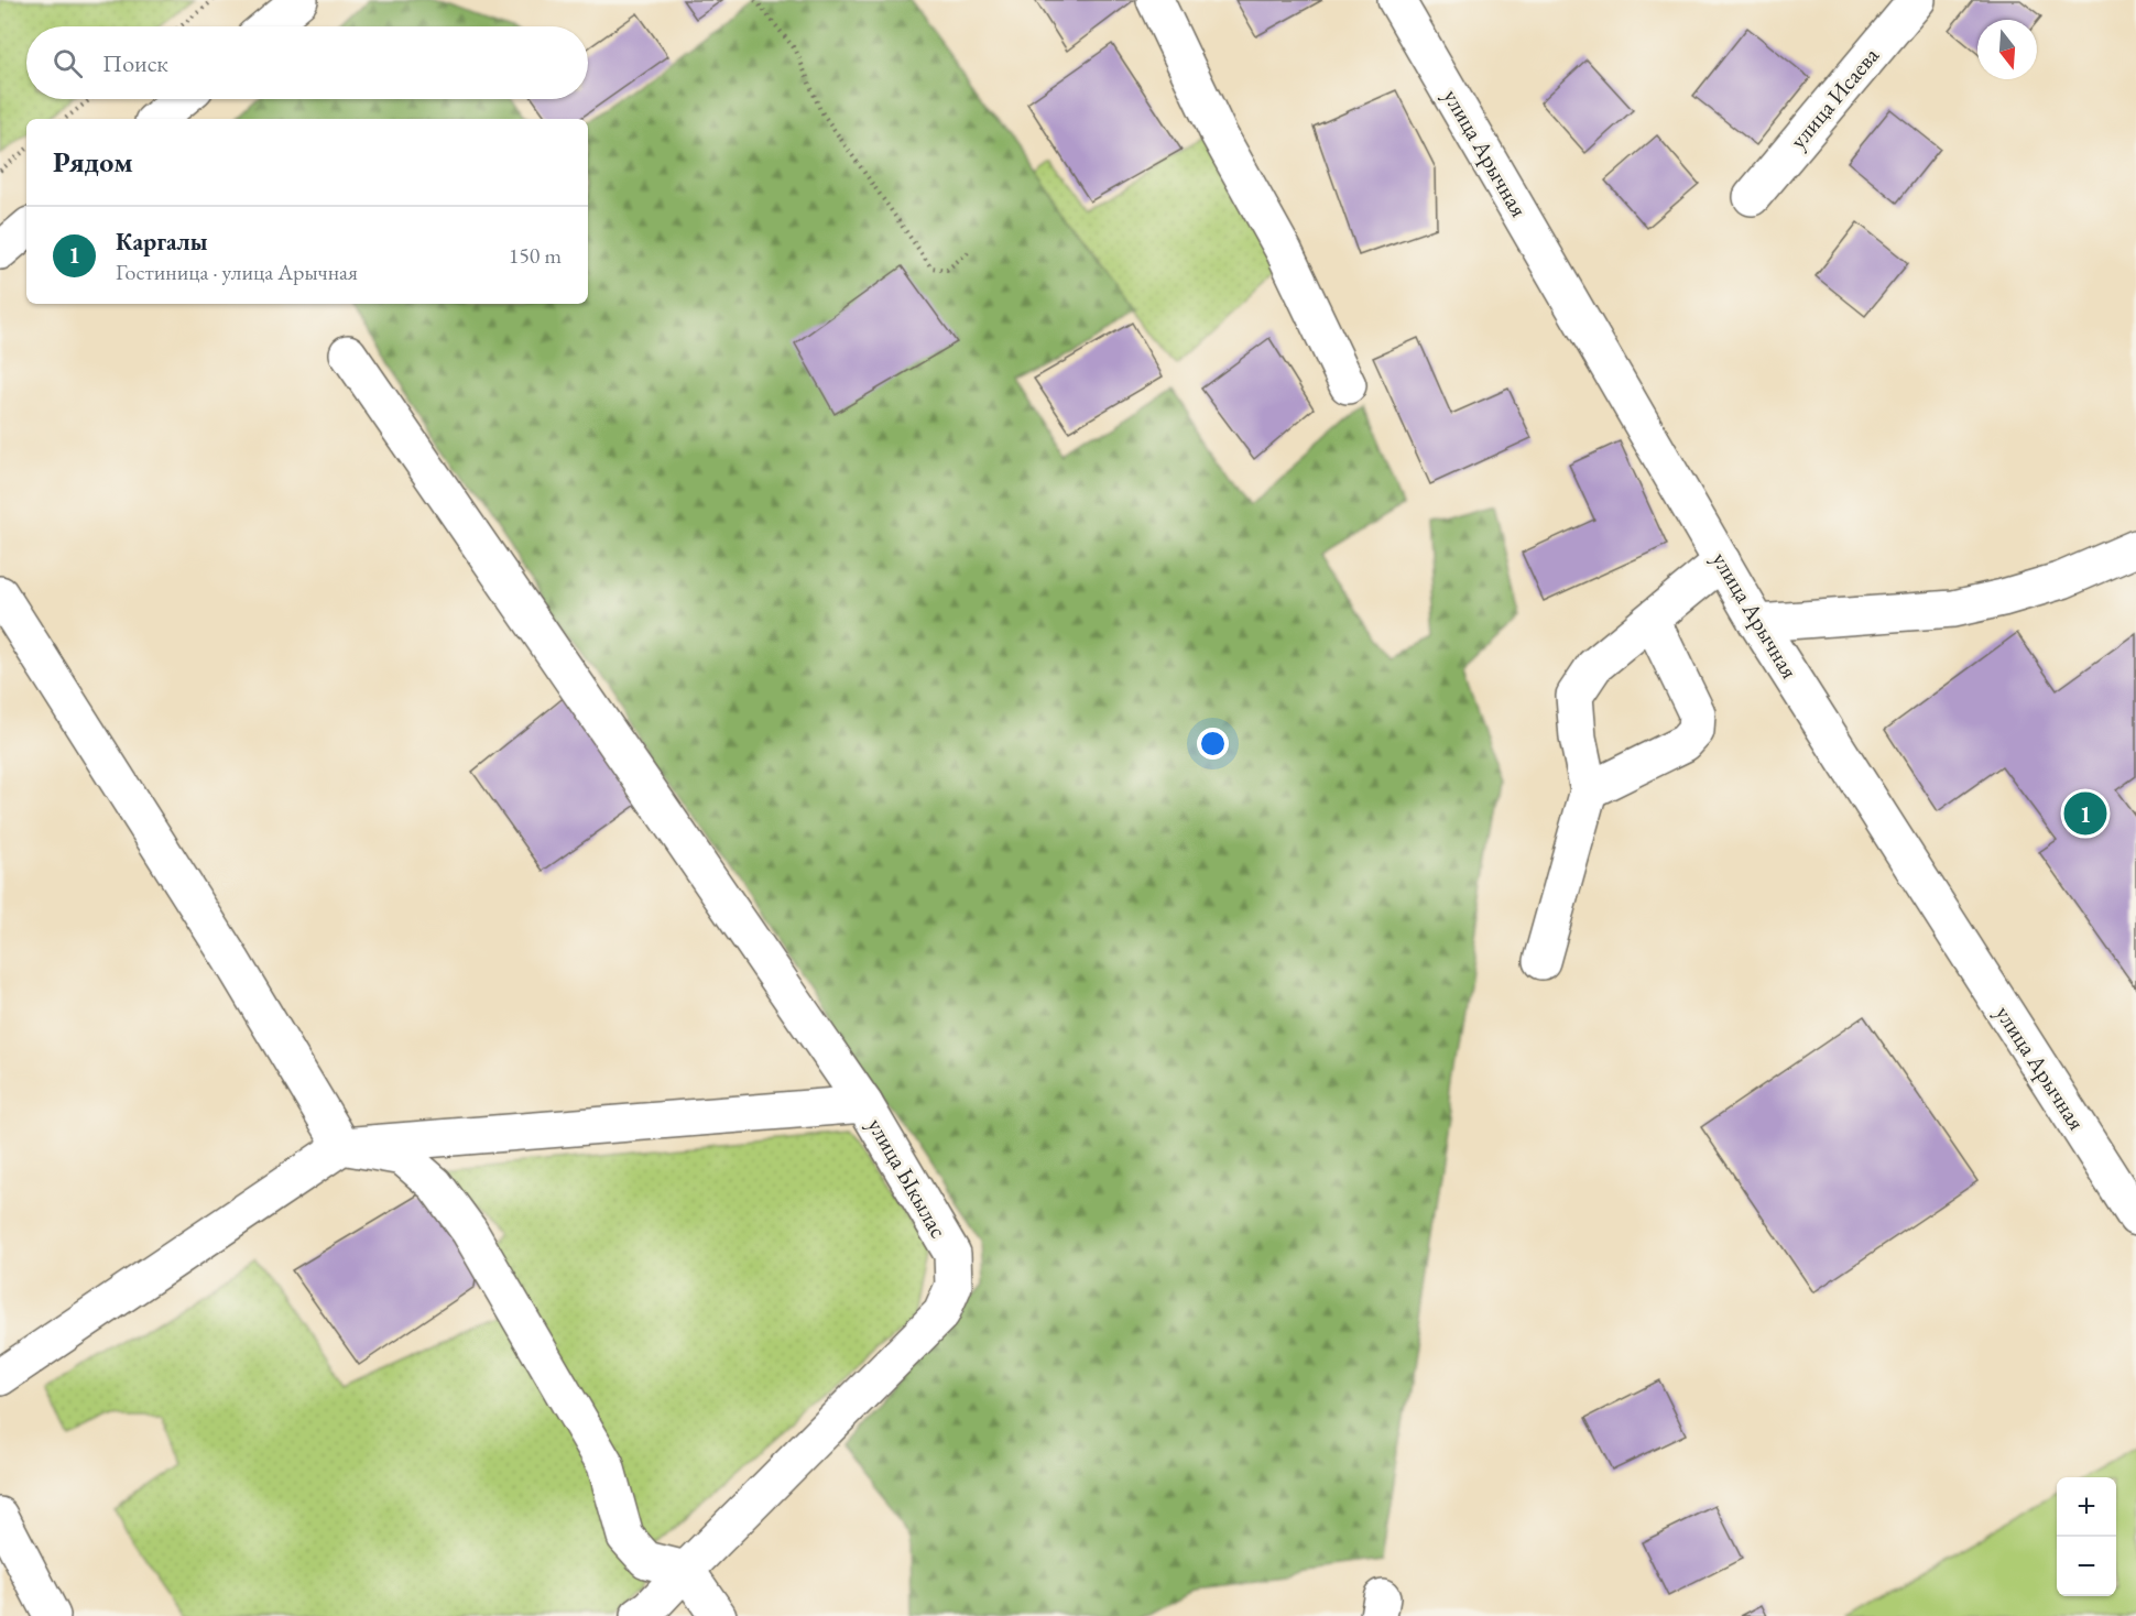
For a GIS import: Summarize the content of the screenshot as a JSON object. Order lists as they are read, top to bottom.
{
  "streets": {
    "street": ["улица Исаева", "улица Арычная", "улица Ыкылас"]
  },
  "north": "bottom",
  "page": {
    "search": "Поиск",
    "heading": "Рядом",
    "list": [
      {
        "mark": "1",
        "name": "Каргалы",
        "note": "Гостиница · улица Арычная",
        "value": "150 m"
      }
    ],
    "pins": "1",
    "map_buttons": ["+", "−"]
  }
}
